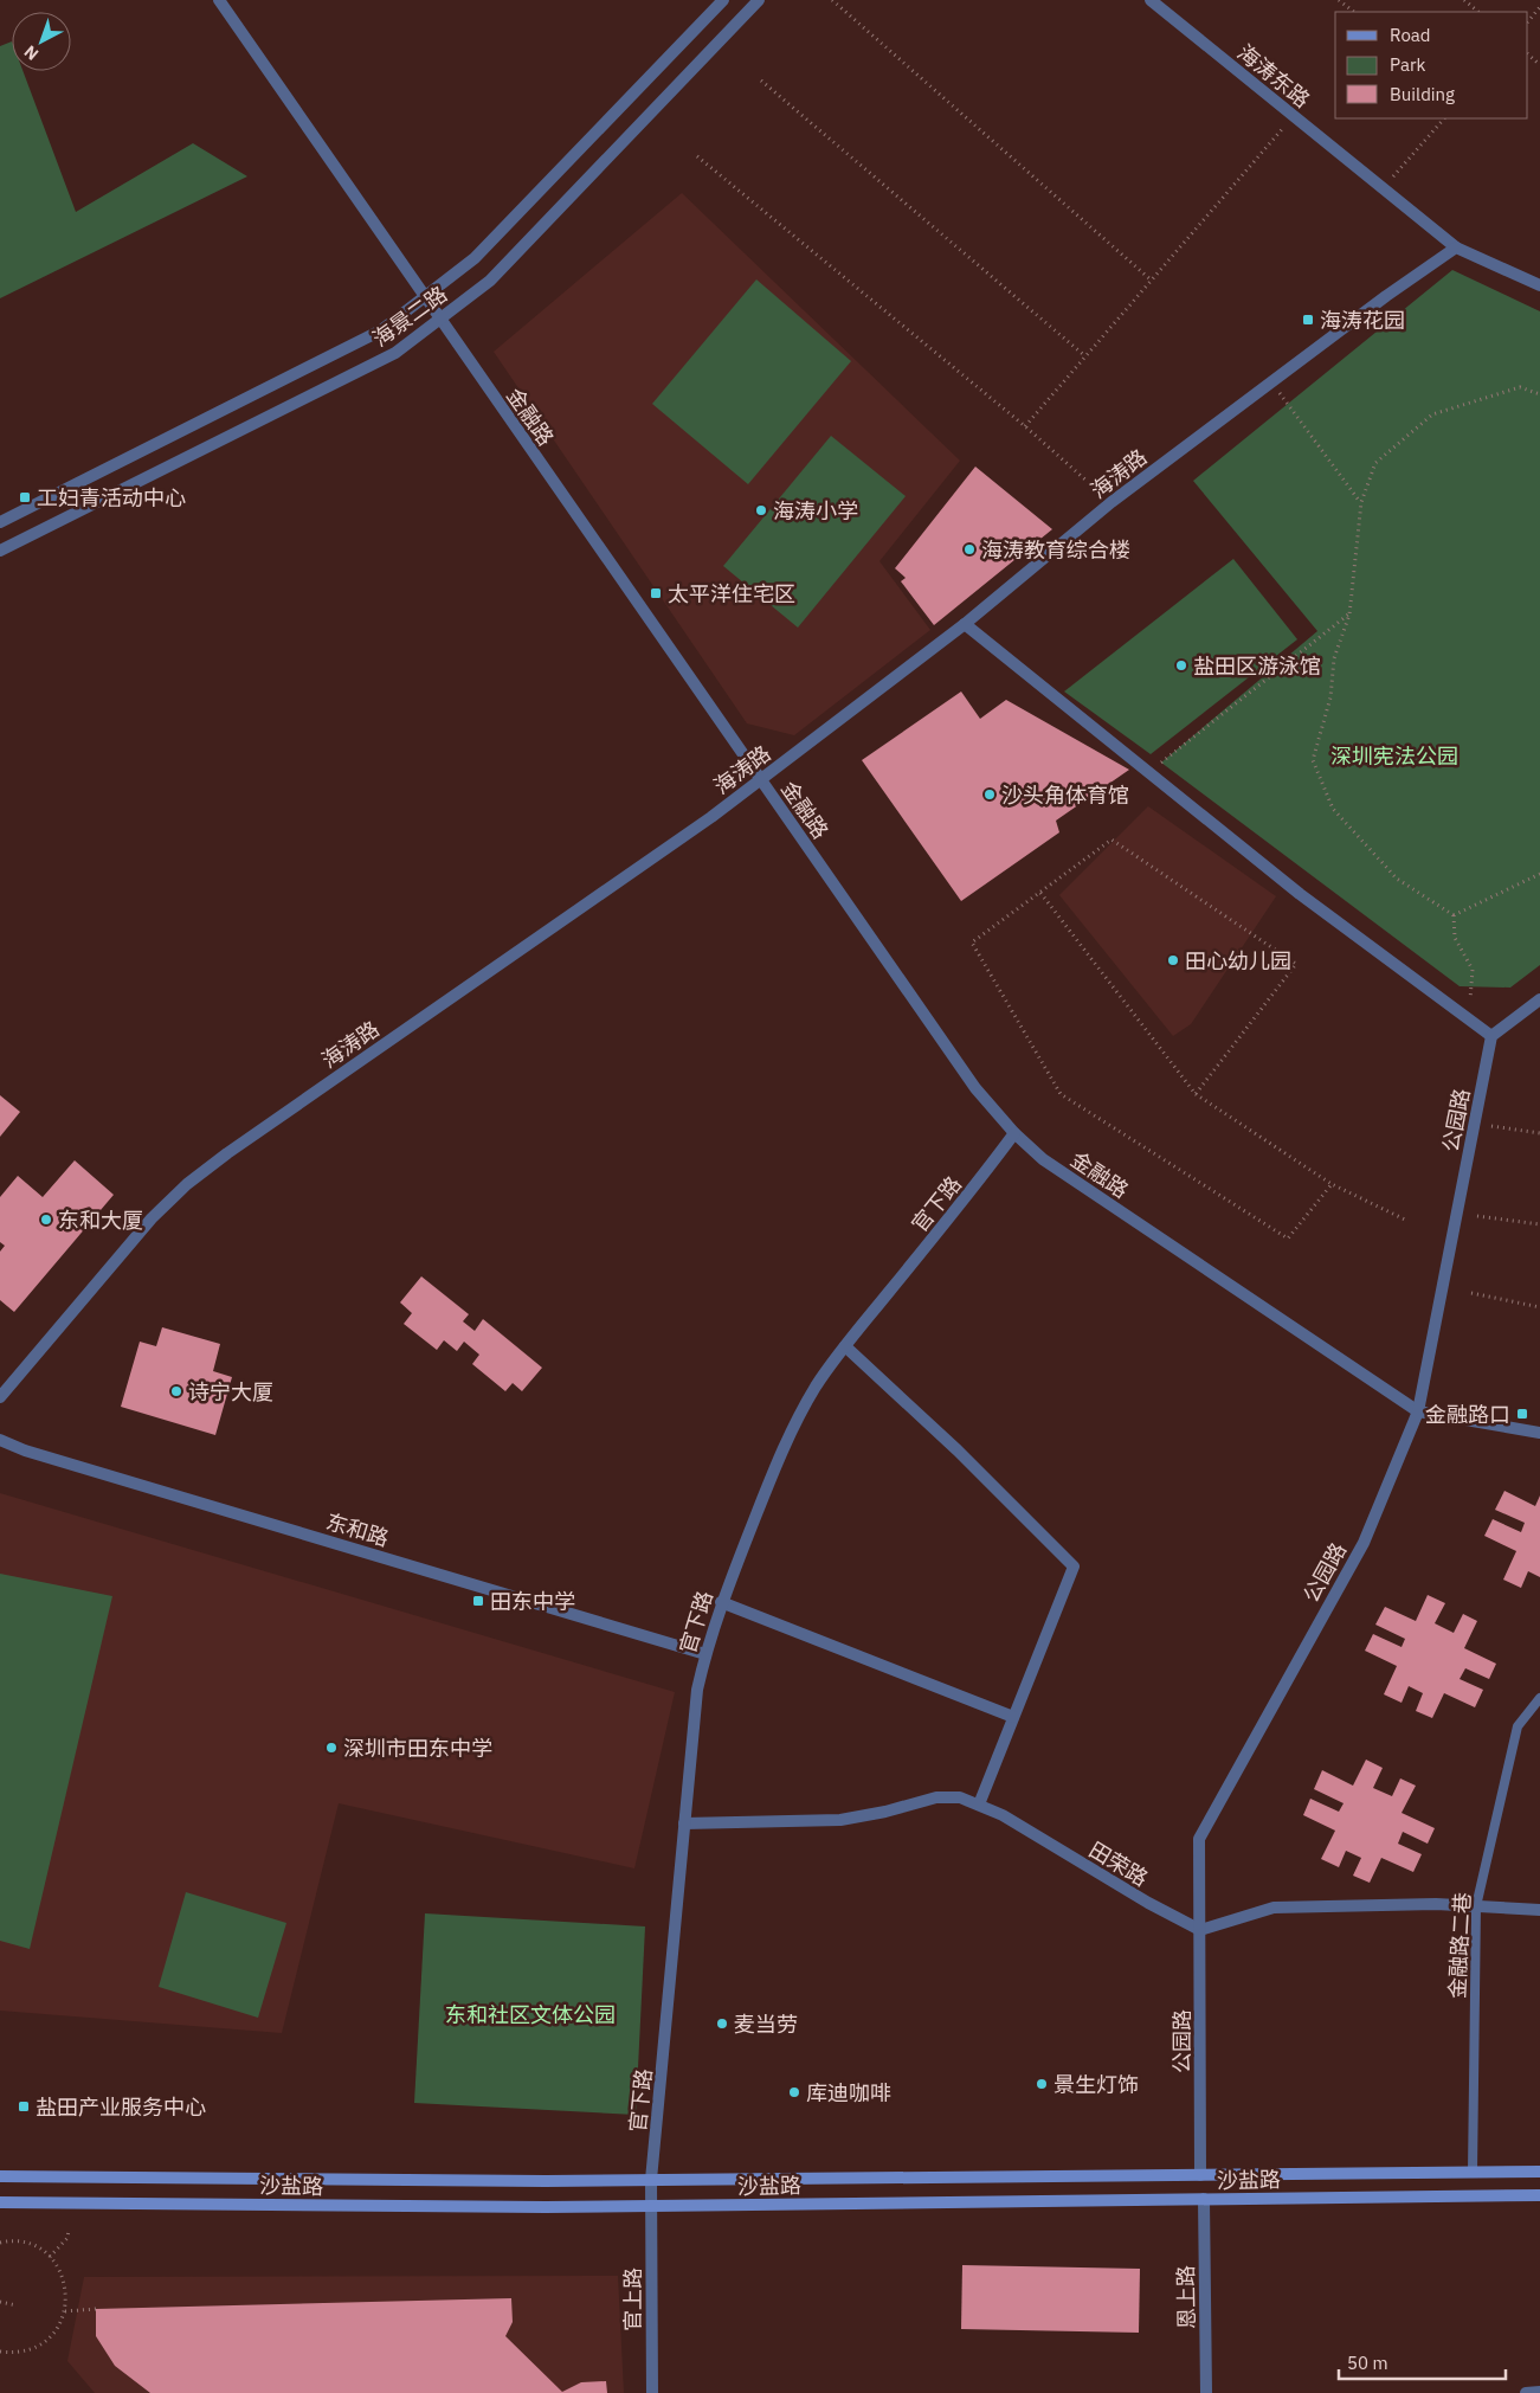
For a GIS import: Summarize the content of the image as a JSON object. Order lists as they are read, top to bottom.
{
  "streets": {
    "main road": ["沙盐路"],
    "street": [
      "海涛东路",
      "海景二路",
      "金融路",
      "海涛路",
      "公园路",
      "官下路",
      "东和路",
      "田荣路",
      "恩上路",
      "官上路"
    ],
    "lane": ["金融路二巷"]
  },
  "crossings": [
    ["海涛东路", "海涛路"],
    ["海景二路", "金融路"],
    ["金融路", "海涛路"],
    ["金融路", "公园路"],
    ["金融路", "官下路"],
    ["公园路", "田荣路"],
    ["公园路", "沙盐路"],
    ["官下路", "东和路"],
    ["官下路", "田荣路"],
    ["官下路", "沙盐路"],
    ["官下路", "官上路"],
    ["金融路二巷", "沙盐路"],
    ["沙盐路", "恩上路"],
    ["沙盐路", "官上路"]
  ],
  "parks": ["深圳宪法公园", "东和社区文体公园"],
  "places": {
    "transit": [
      "海涛花园",
      "工妇青活动中心",
      "太平洋住宅区",
      "金融路口",
      "田东中学",
      "盐田产业服务中心"
    ],
    "other": [
      "海涛小学",
      "海涛教育综合楼",
      "盐田区游泳馆",
      "沙头角体育馆",
      "田心幼儿园",
      "东和大厦",
      "诗宁大厦",
      "深圳市田东中学",
      "麦当劳",
      "景生灯饰",
      "库迪咖啡"
    ]
  },
  "legend": ["Road", "Park", "Building"],
  "scale_bar": "50 m",
  "north": "bottom left"
}
